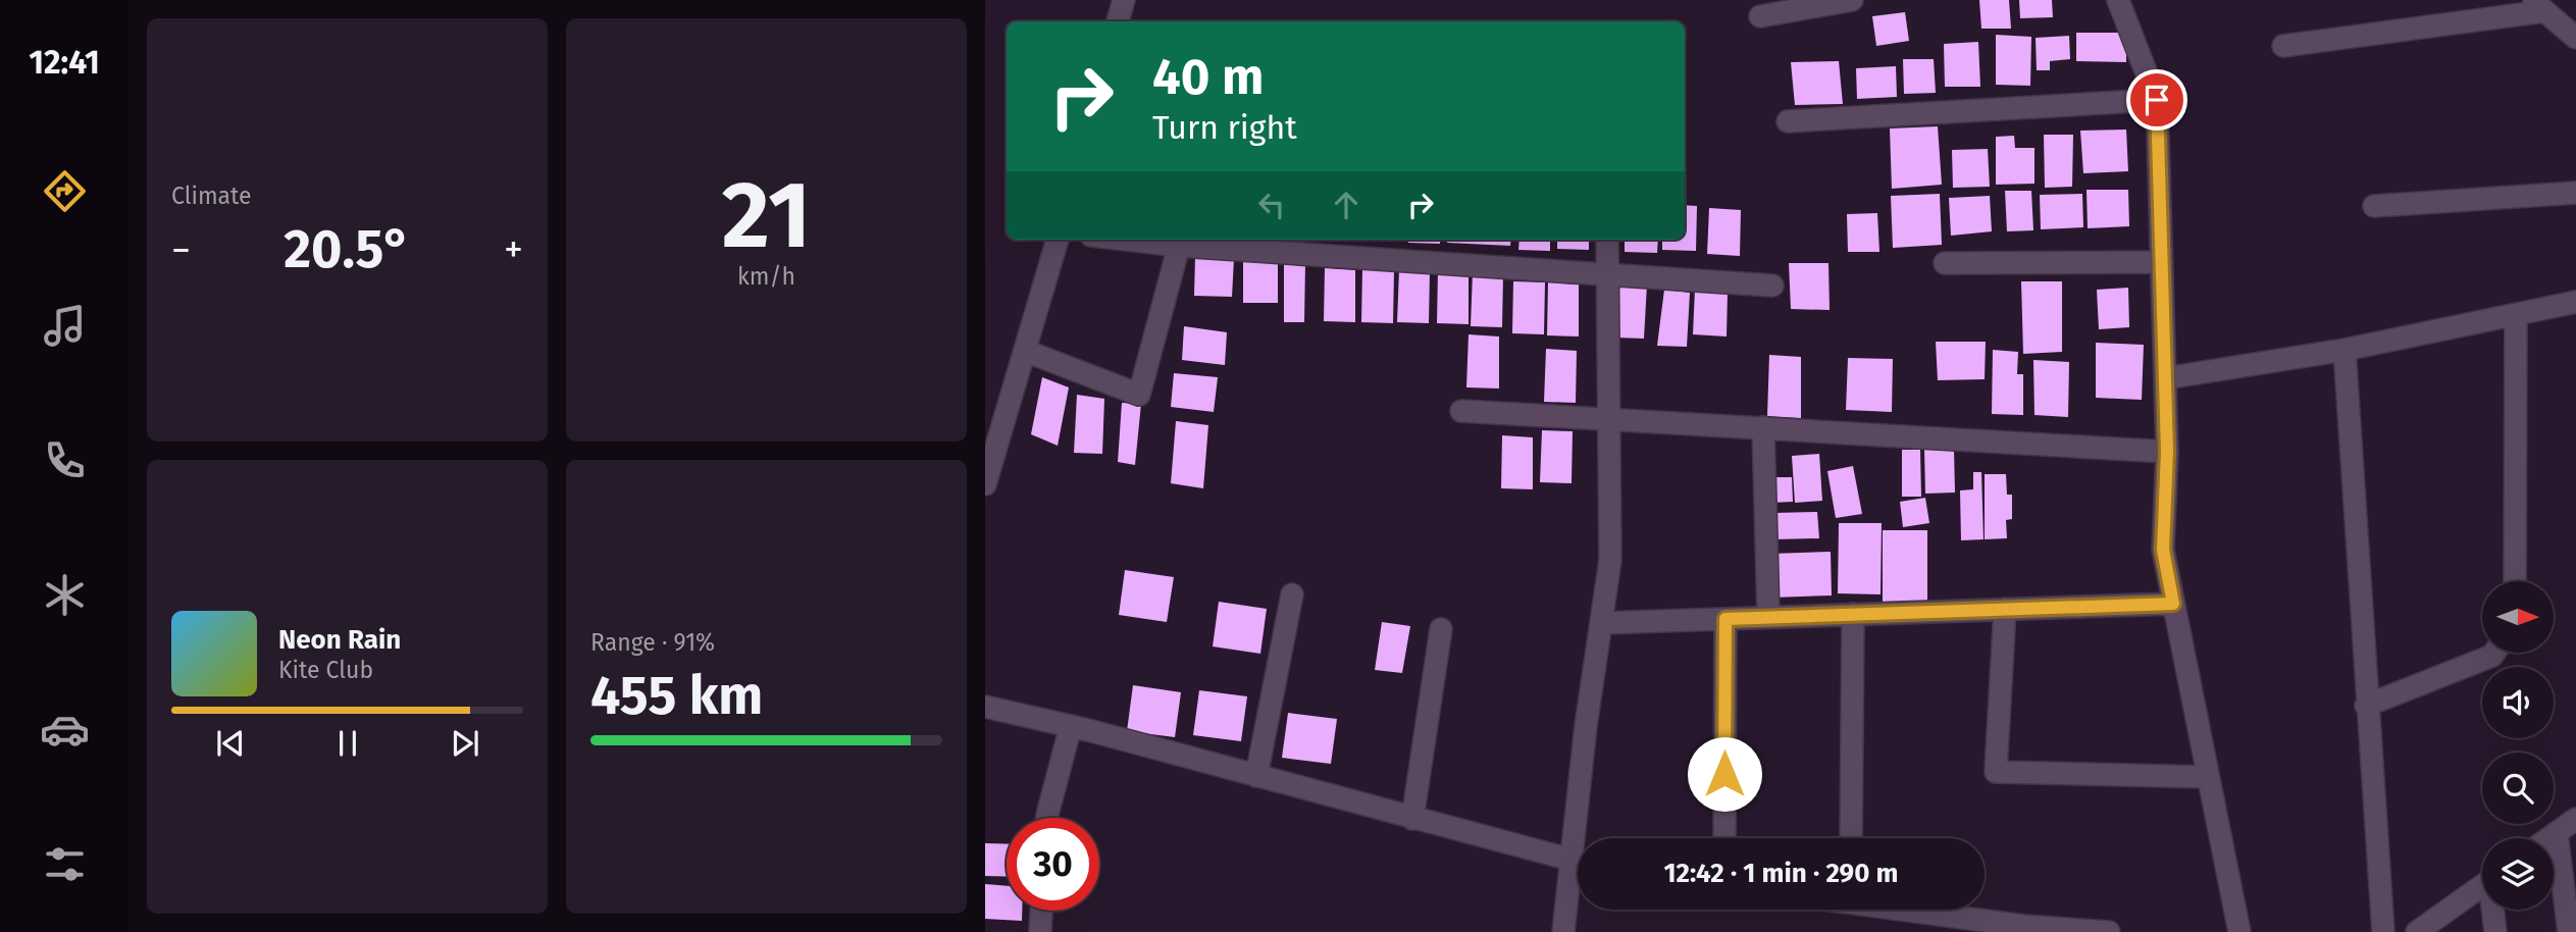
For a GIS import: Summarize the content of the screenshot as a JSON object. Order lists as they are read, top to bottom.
{
  "north": "right",
  "page": {
    "tabs": "12:41",
    "tile": [
      "Climate",
      ["21", "km/h"],
      ["Range · 91%", "455 km"]
    ],
    "turn": ["40 m", "Turn right"],
    "heat": ["−", "20.5°", "+"],
    "song": ["Neon Rain", "Kite Club"],
    "limit": "30",
    "trip": "12:42 · 1 min · 290 m"
  }
}
